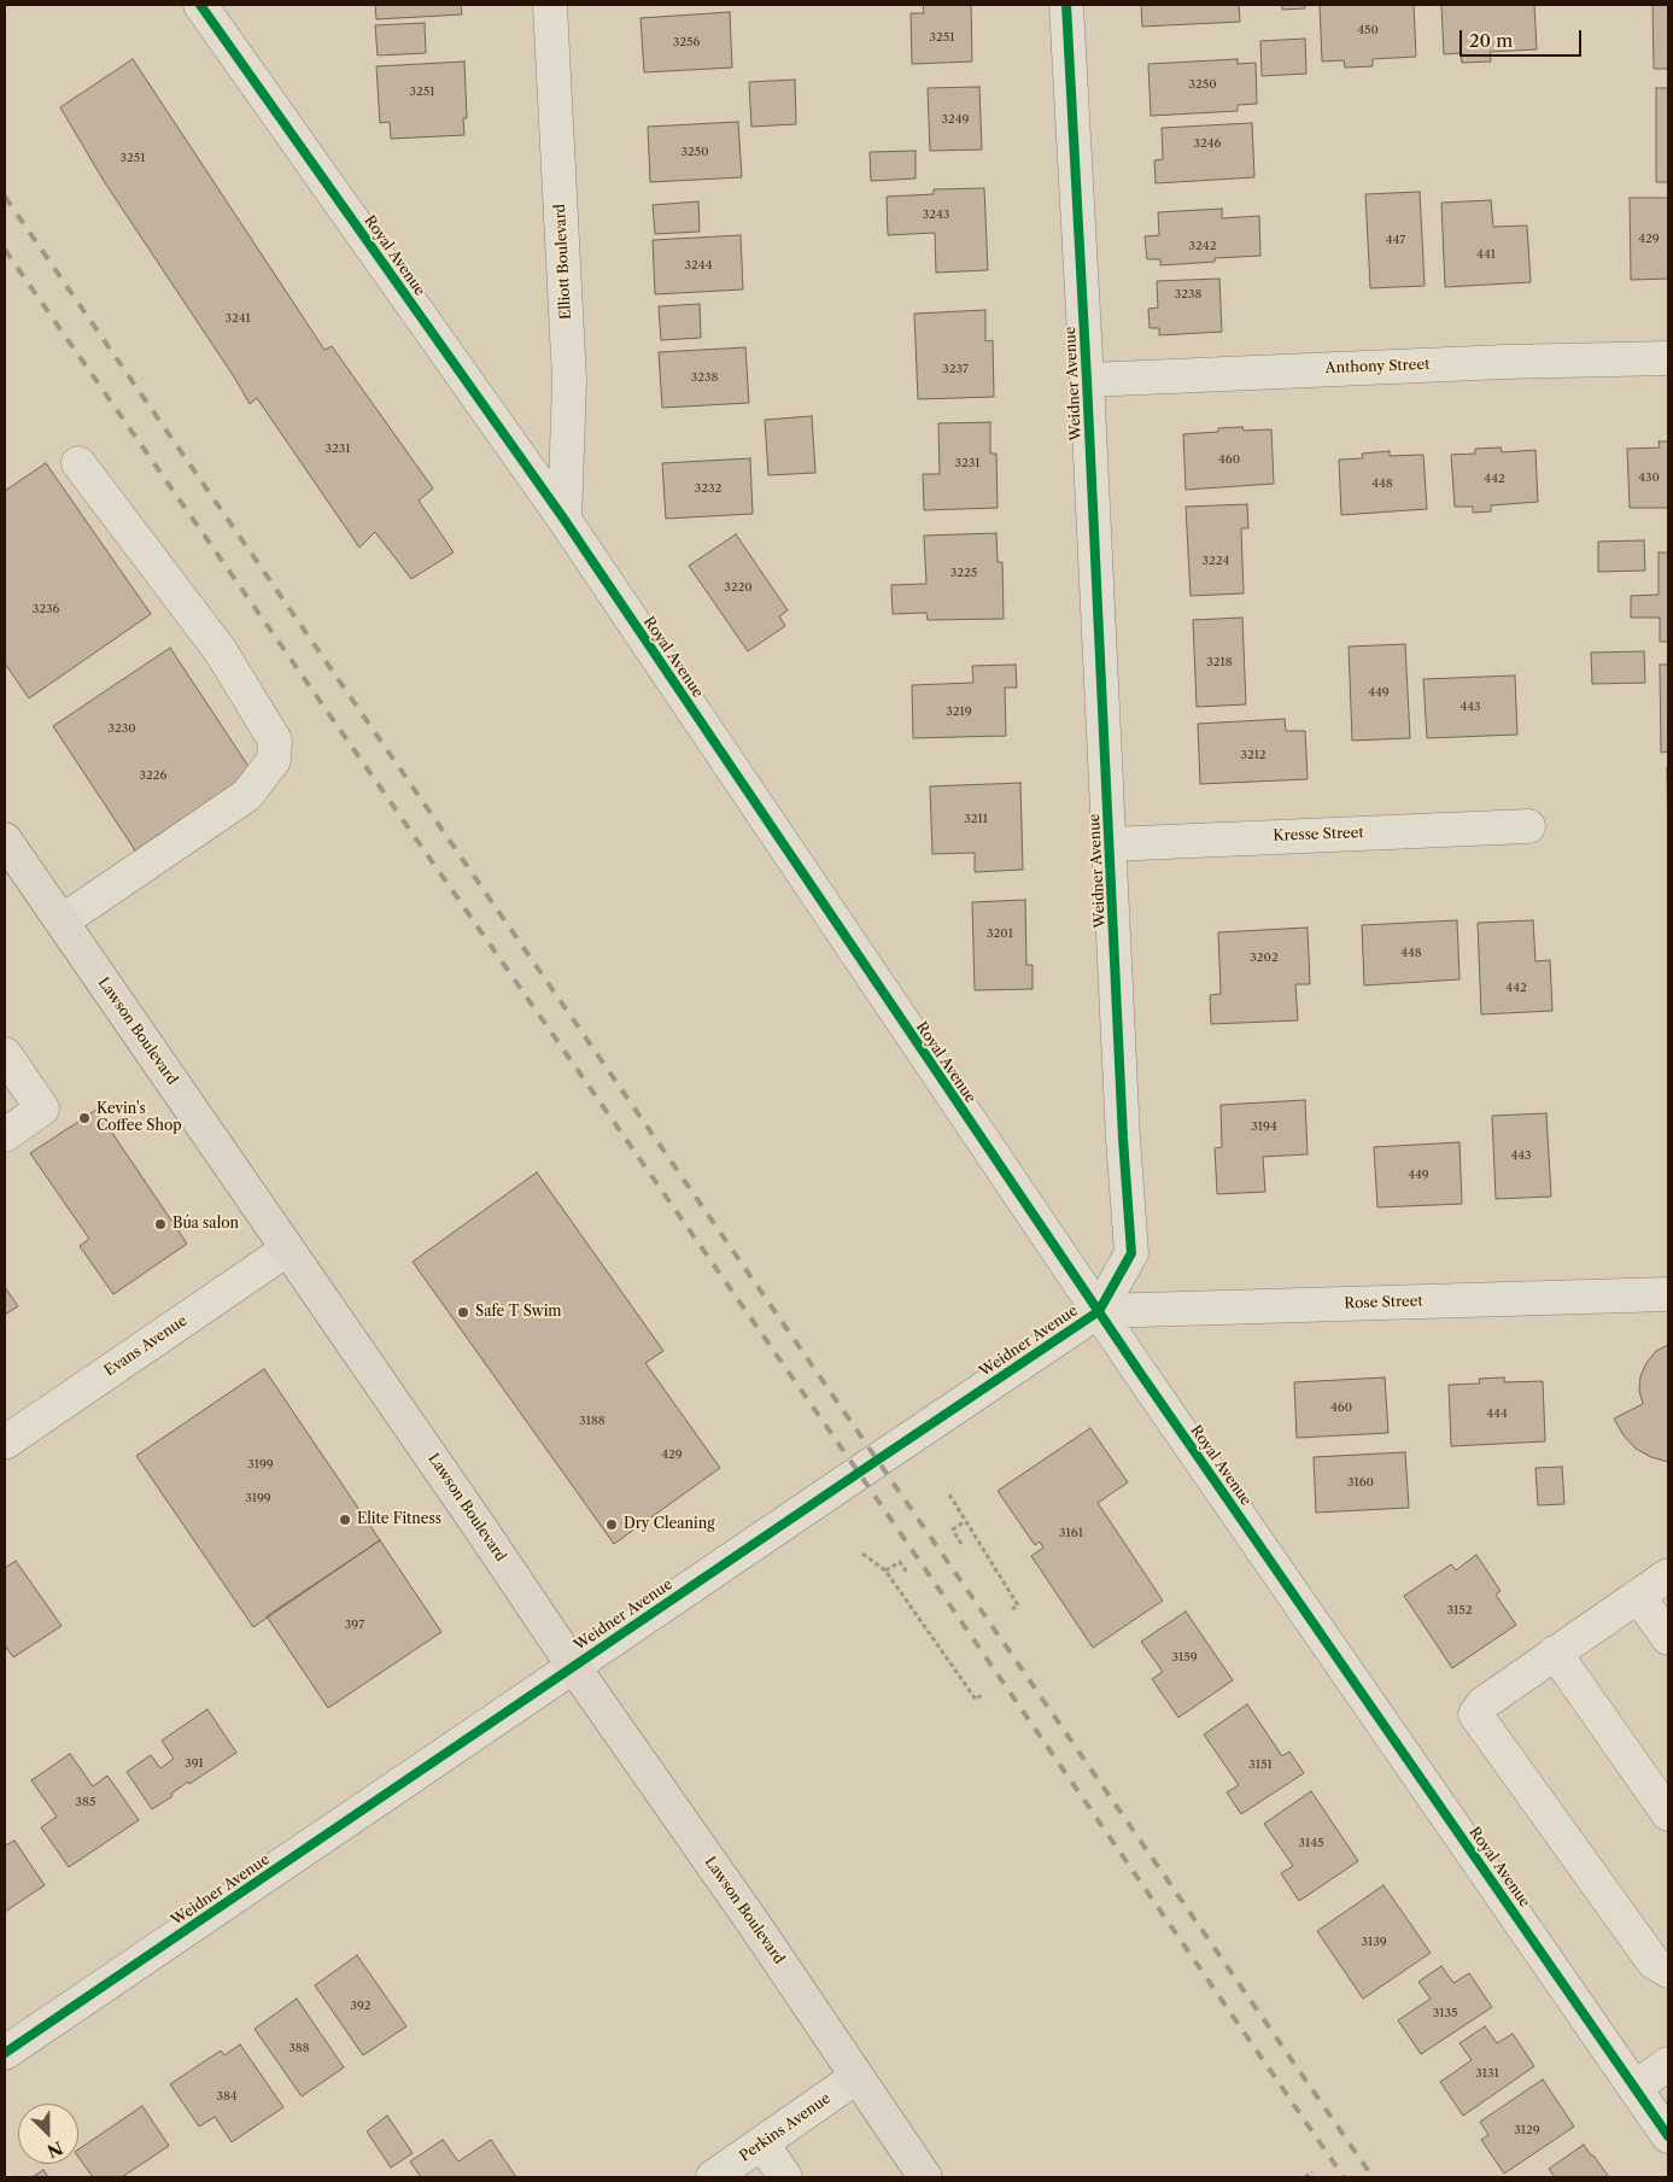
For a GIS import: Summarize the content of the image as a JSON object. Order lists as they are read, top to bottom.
{
  "streets": {
    "main road": ["Lawson Boulevard"],
    "street": [
      "Royal Avenue",
      "Elliott Boulevard",
      "Anthony Street",
      "Weidner Avenue",
      "Kresse Street",
      "Rose Street",
      "Evans Avenue",
      "Perkins Avenue"
    ]
  },
  "crossings": [
    ["Royal Avenue", "Elliott Boulevard"],
    ["Royal Avenue", "Weidner Avenue"],
    ["Royal Avenue", "Rose Street"],
    ["Anthony Street", "Weidner Avenue"],
    ["Weidner Avenue", "Kresse Street"],
    ["Weidner Avenue", "Lawson Boulevard"],
    ["Weidner Avenue", "Rose Street"],
    ["Lawson Boulevard", "Evans Avenue"],
    ["Lawson Boulevard", "Perkins Avenue"]
  ],
  "places": [
    "Kevin's Coffee Shop",
    "Búa salon",
    "Safe T Swim",
    "Elite Fitness",
    "Dry Cleaning"
  ],
  "house_numbers": [
    "450",
    "3251",
    "3256",
    "3250",
    "3251",
    "3249",
    "3246",
    "3250",
    "3251",
    "3243",
    "429",
    "447",
    "3242",
    "441",
    "3244",
    "3238",
    "3241",
    "3237",
    "3238",
    "3231",
    "460",
    "3231",
    "430",
    "442",
    "448",
    "3232",
    "3224",
    "3225",
    "3220",
    "3236",
    "3218",
    "449",
    "443",
    "3219",
    "3230",
    "3212",
    "3226",
    "3211",
    "3201",
    "448",
    "3202",
    "442",
    "3194",
    "443",
    "449",
    "460",
    "444",
    "3188",
    "429",
    "3199",
    "3160",
    "3199",
    "3161",
    "3152",
    "397",
    "3159",
    "391",
    "3151",
    "385",
    "3145",
    "3139",
    "392",
    "3135",
    "388",
    "3131",
    "384",
    "3129"
  ],
  "scale_bar": "20 m",
  "north": "bottom right"
}
